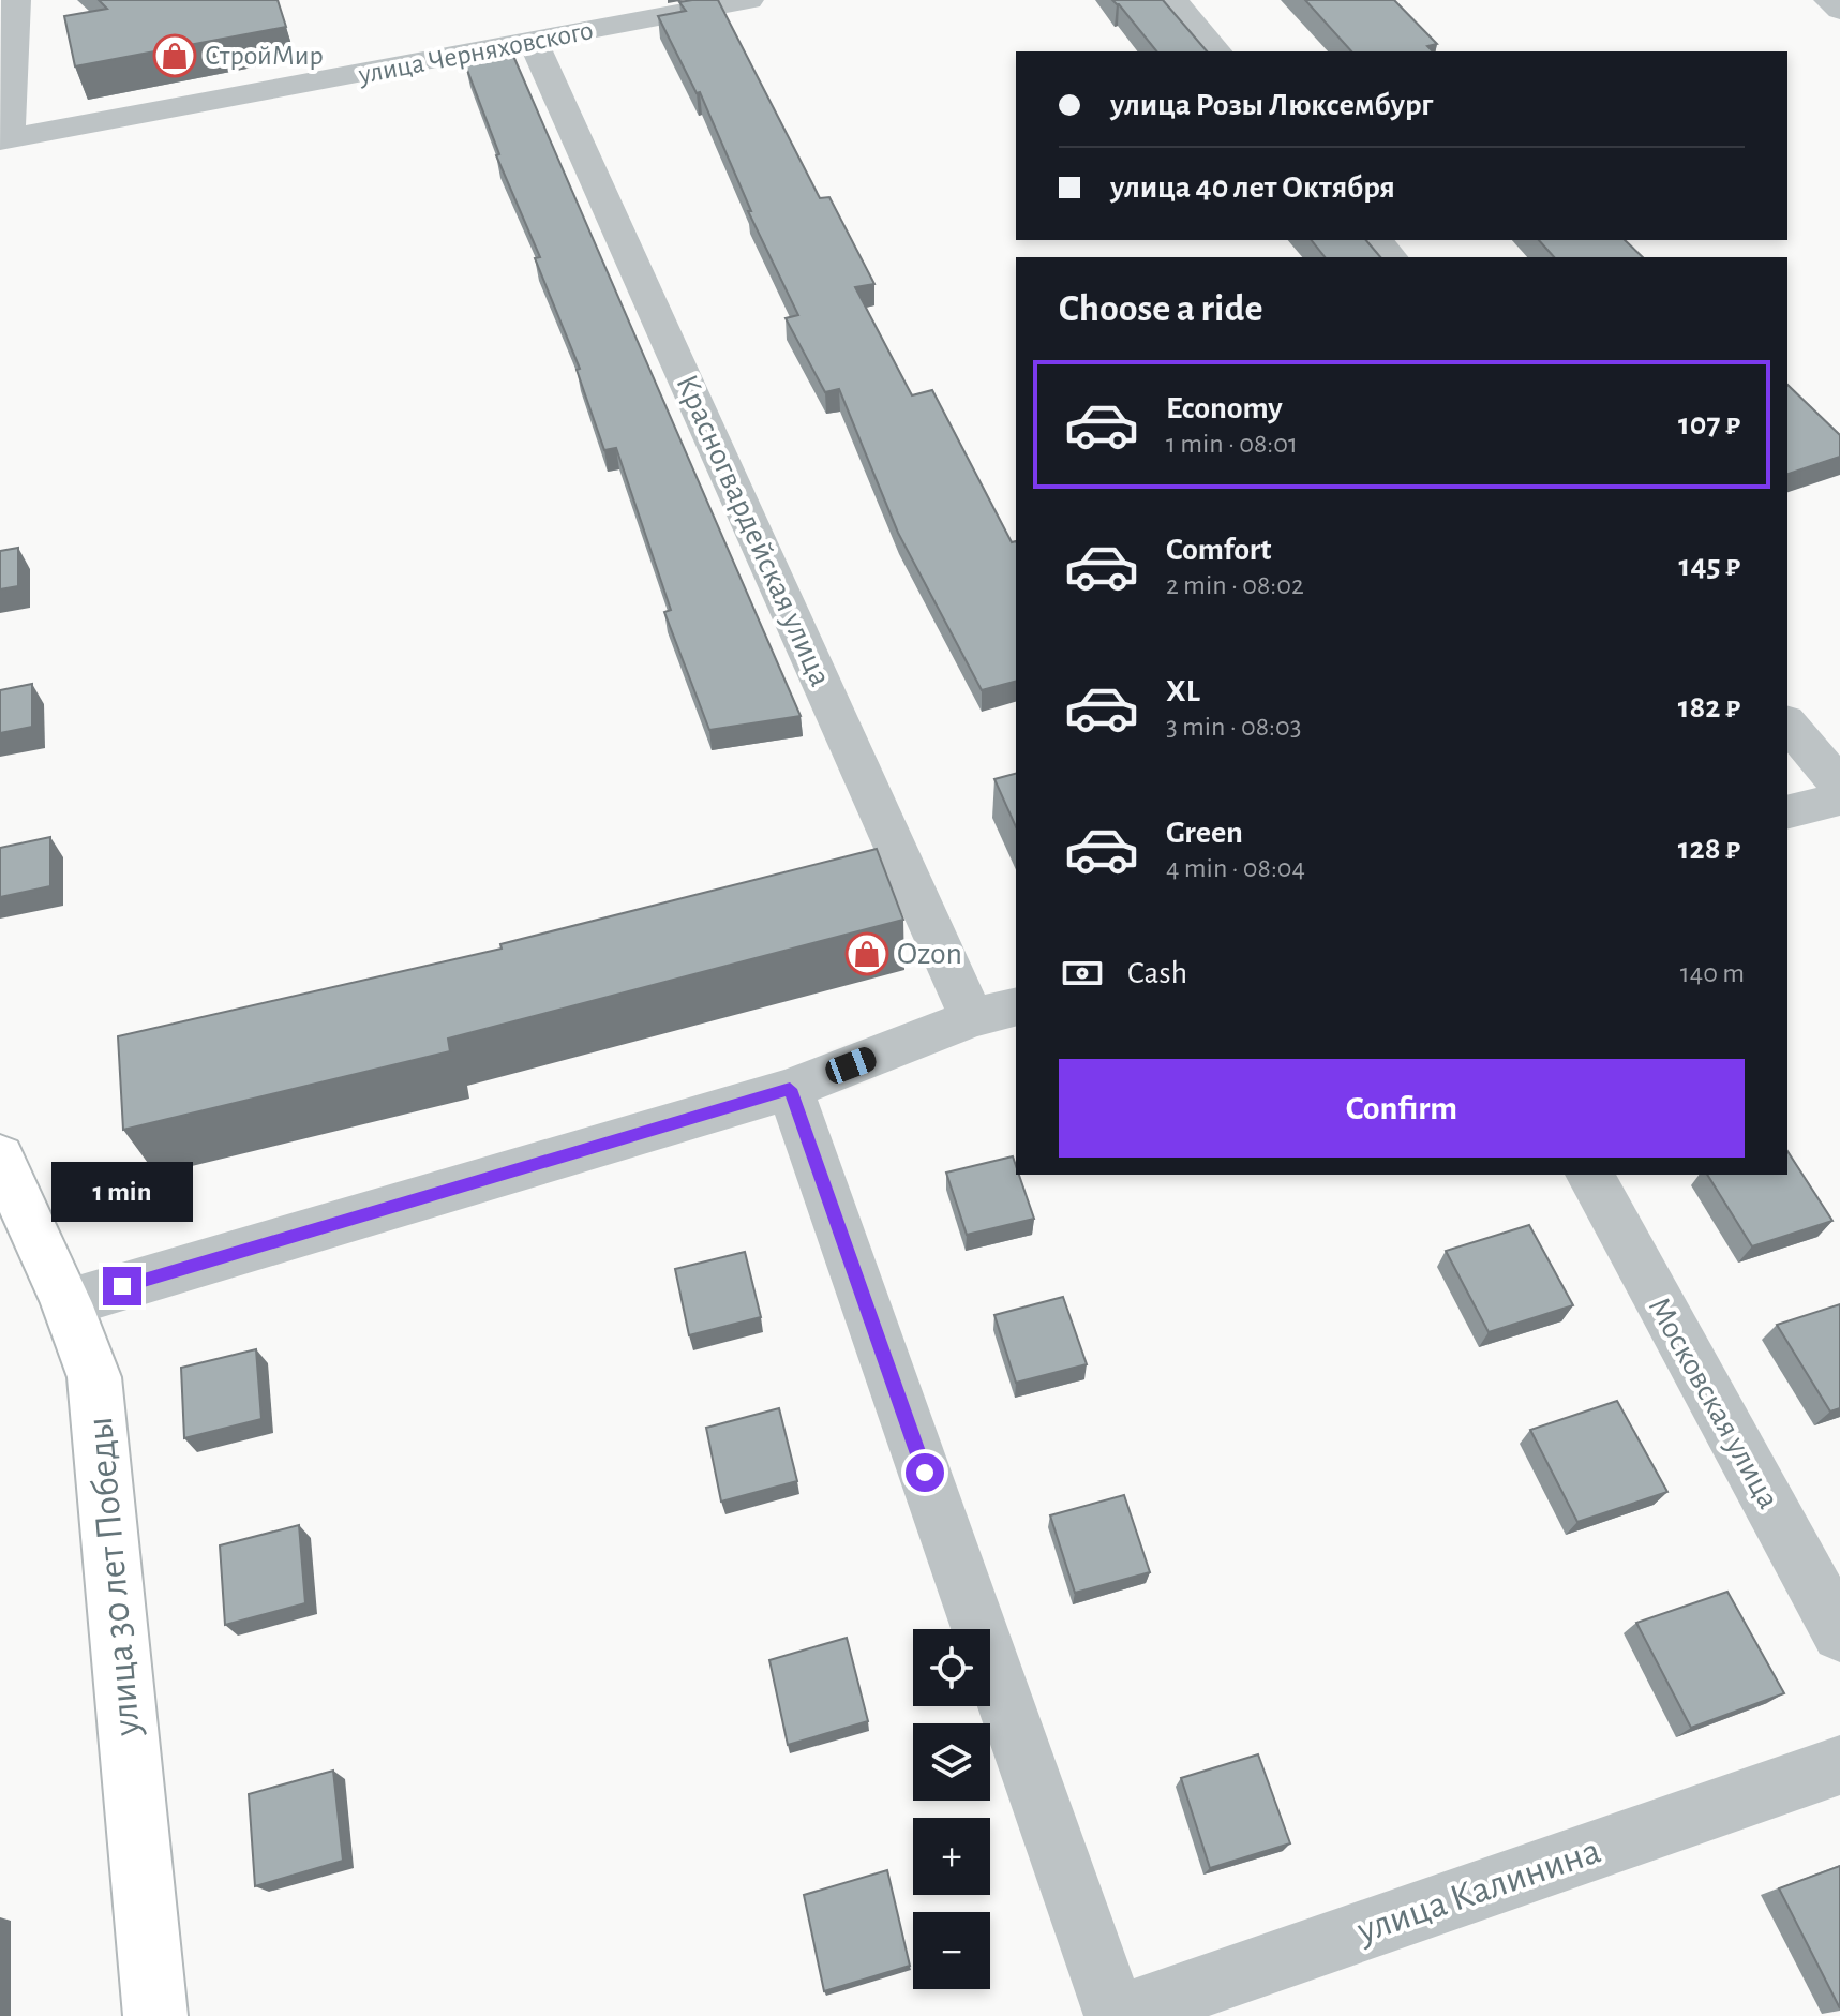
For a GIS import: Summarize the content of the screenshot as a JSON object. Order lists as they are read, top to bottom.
{
  "streets": {
    "main road": ["улица 30 лет Победы"],
    "street": [
      "улица Черняховского",
      "Красногвардейская улица",
      "Московская улица",
      "улица Калинина"
    ]
  },
  "crossings": [
    ["улица Черняховского", "Красногвардейская улица"]
  ],
  "places": {
    "shop": ["СтройМир", "Ozon"]
  },
  "page": {
    "banner": ["улица Розы Люксембург", "улица 40 лет Октября"],
    "heading": "Choose a ride",
    "list": [
      {
        "name": "Economy",
        "note": "1 min · 08:01",
        "value": "107 ₽"
      },
      {
        "name": "Comfort",
        "note": "2 min · 08:02",
        "value": "145 ₽"
      },
      {
        "name": "XL",
        "note": "3 min · 08:03",
        "value": "182 ₽"
      },
      {
        "name": "Green",
        "note": "4 min · 08:04",
        "value": "128 ₽"
      }
    ],
    "pay": ["Cash", "140 m"],
    "buttons": "Confirm",
    "bubble": "1 min",
    "map_buttons": ["+", "−"]
  }
}
